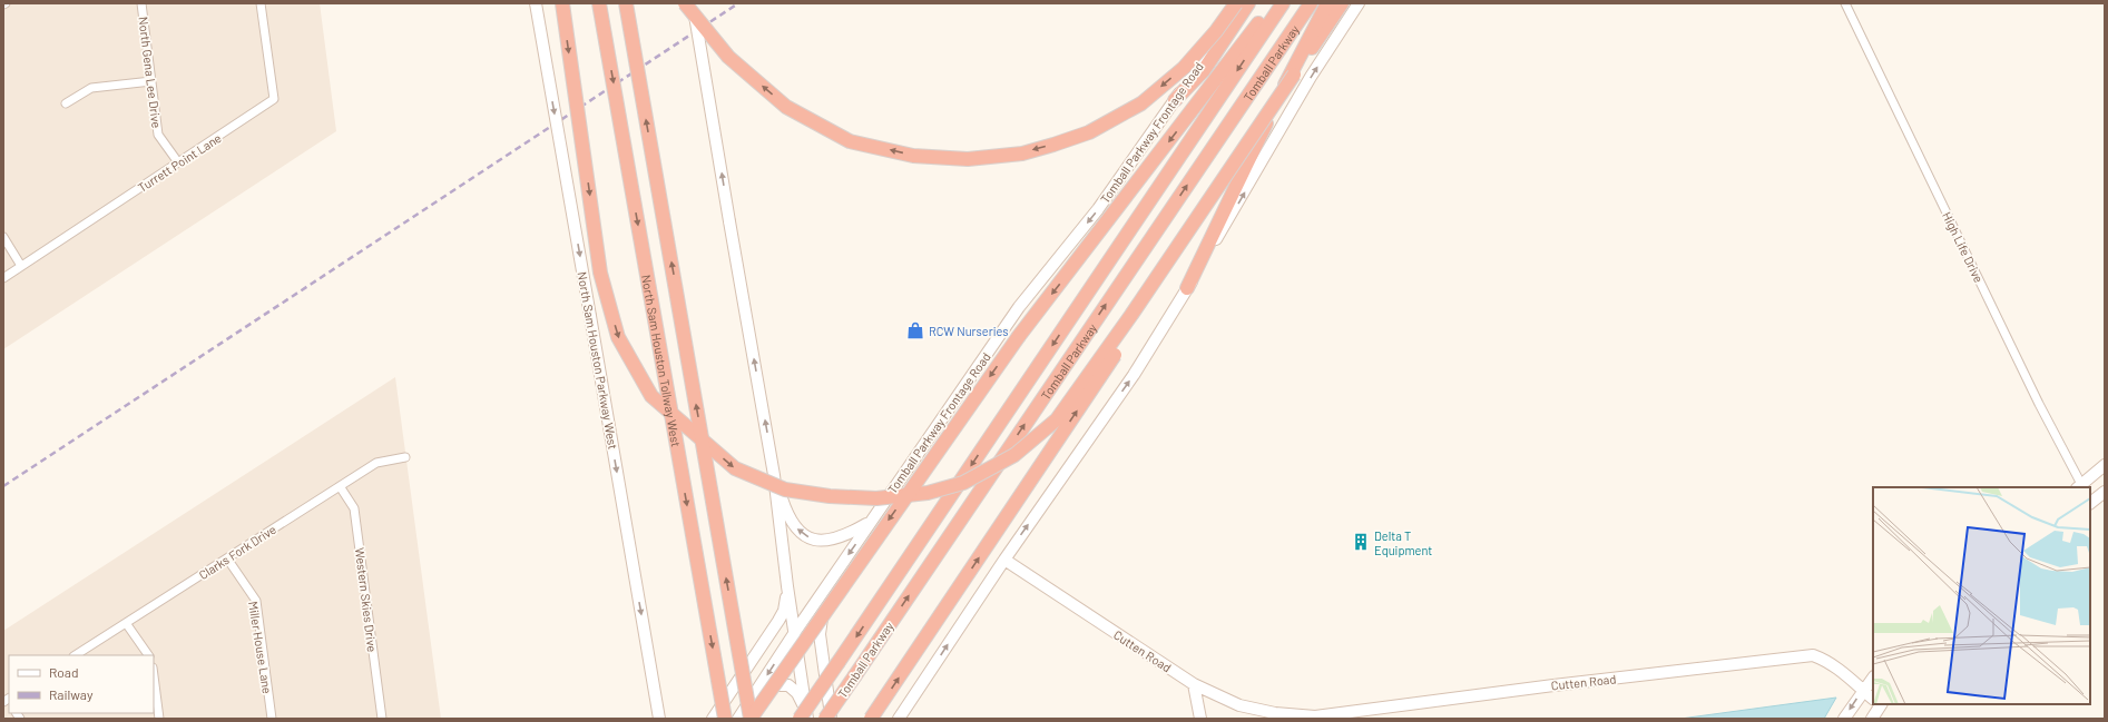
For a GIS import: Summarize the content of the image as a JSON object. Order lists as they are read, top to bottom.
{
  "streets": {
    "highway": ["Tomball Parkway", "North Sam Houston Tollway West"],
    "main road": ["Tomball Parkway Frontage Road", "North Sam Houston Parkway West", "Cutten Road"],
    "street": [
      "North Gena Lee Drive",
      "Turrett Point Lane",
      "High Life Drive",
      "Clarks Fork Drive",
      "Western Skies Drive",
      "Miller House Lane"
    ]
  },
  "crossings": [
    ["North Gena Lee Drive", "Turrett Point Lane"],
    ["Clarks Fork Drive", "Western Skies Drive"],
    ["Clarks Fork Drive", "Miller House Lane"]
  ],
  "one_way": ["Tomball Parkway Frontage Road", "North Sam Houston Parkway West"],
  "places": {
    "shop": ["RCW Nurseries"],
    "building": ["Delta T Equipment"]
  },
  "legend": ["Road", "Railway"]
}
